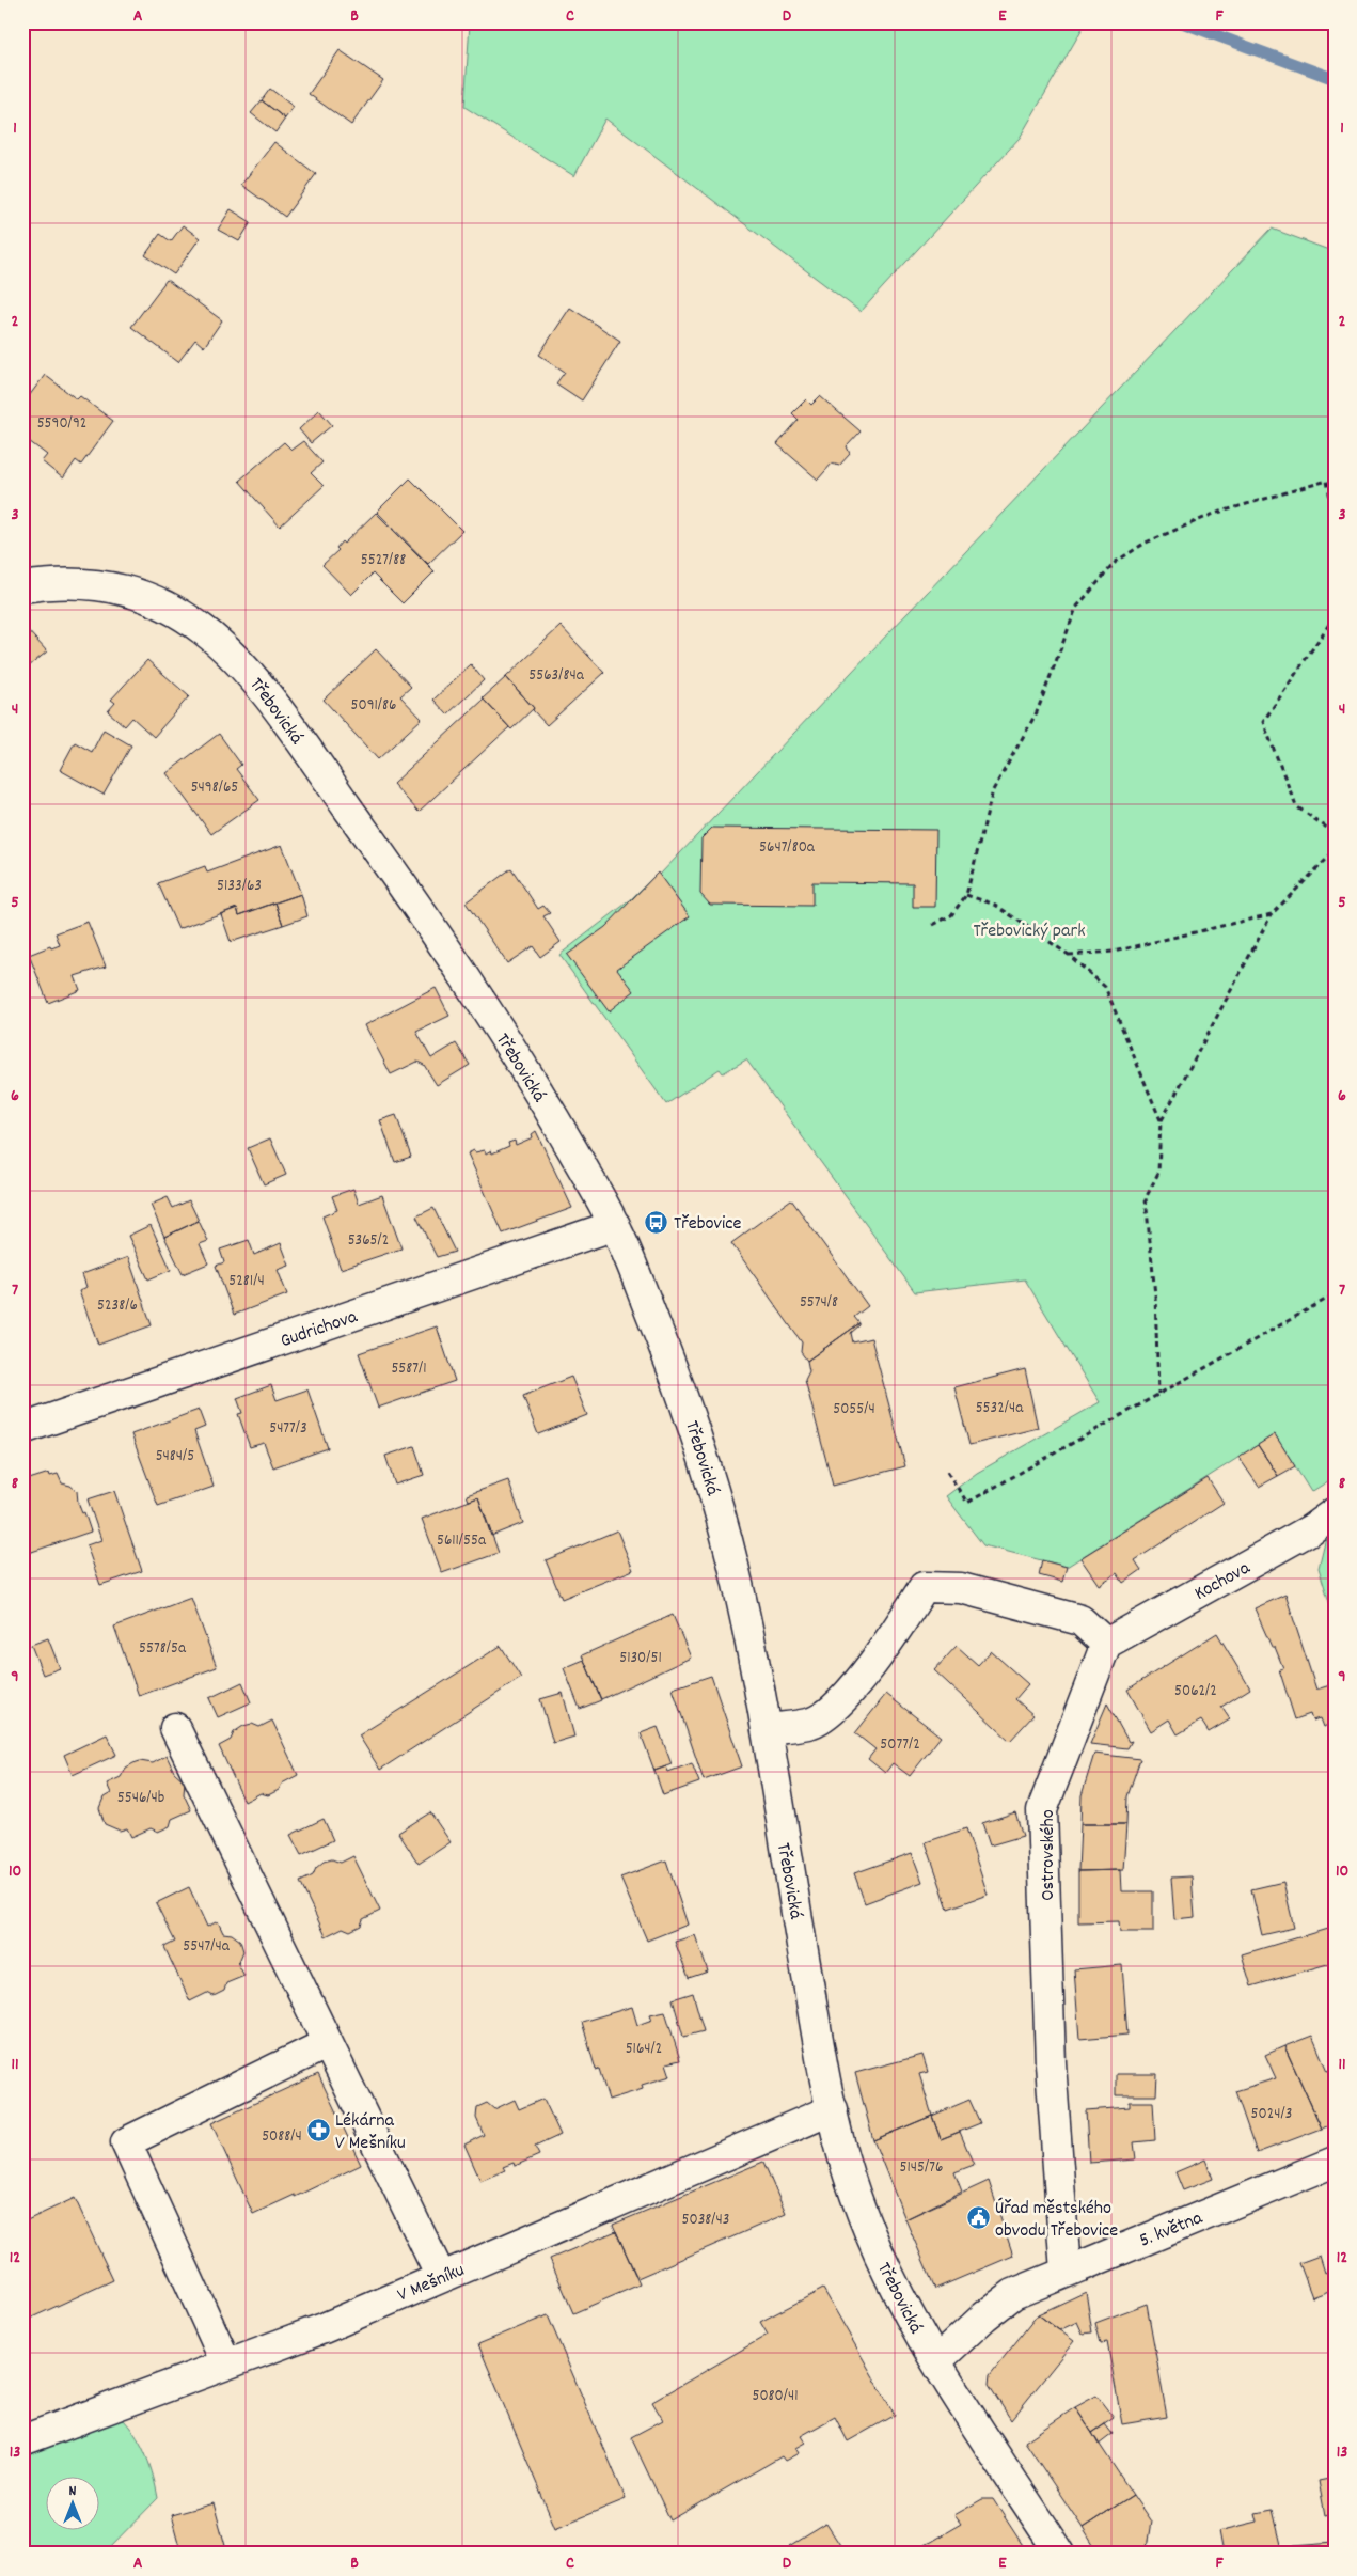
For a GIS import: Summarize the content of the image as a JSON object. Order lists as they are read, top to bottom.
{
  "streets": {
    "street": [
      "Třebovická",
      "Gudrichova",
      "Kochova",
      "Ostrovského",
      "5. května",
      "V Mešníku"
    ]
  },
  "crossings": [
    ["Třebovická", "Gudrichova"],
    ["Třebovická", "5. května"],
    ["Třebovická", "V Mešníku"],
    ["Kochova", "Ostrovského"],
    ["Ostrovského", "5. května"]
  ],
  "parks": ["Třebovický park"],
  "places": {
    "bus stop": ["Třebovice"],
    "pharmacy": ["Lékárna V Mešníku"],
    "public building": ["Úřad městského obvodu Třebovice"]
  },
  "house_numbers": [
    "5590/92",
    "5527/88",
    "5563/84a",
    "5091/86",
    "5498/65",
    "5647/80a",
    "5133/63",
    "5365/2",
    "5281/4",
    "5574/8",
    "5238/6",
    "5587/1",
    "5532/4a",
    "5055/4",
    "5477/3",
    "5484/5",
    "5611/55a",
    "5578/5a",
    "5130/51",
    "5062/2",
    "5077/2",
    "5546/4b",
    "5547/4a",
    "5164/2",
    "5024/3",
    "5088/4",
    "5145/76",
    "5038/43",
    "5080/41"
  ],
  "north": "top",
  "grid": {
    "columns": [
      "A",
      "B",
      "C",
      "D",
      "E",
      "F"
    ],
    "rows": [
      "1",
      "2",
      "3",
      "4",
      "5",
      "6",
      "7",
      "8",
      "9",
      "10",
      "11",
      "12",
      "13"
    ]
  }
}
